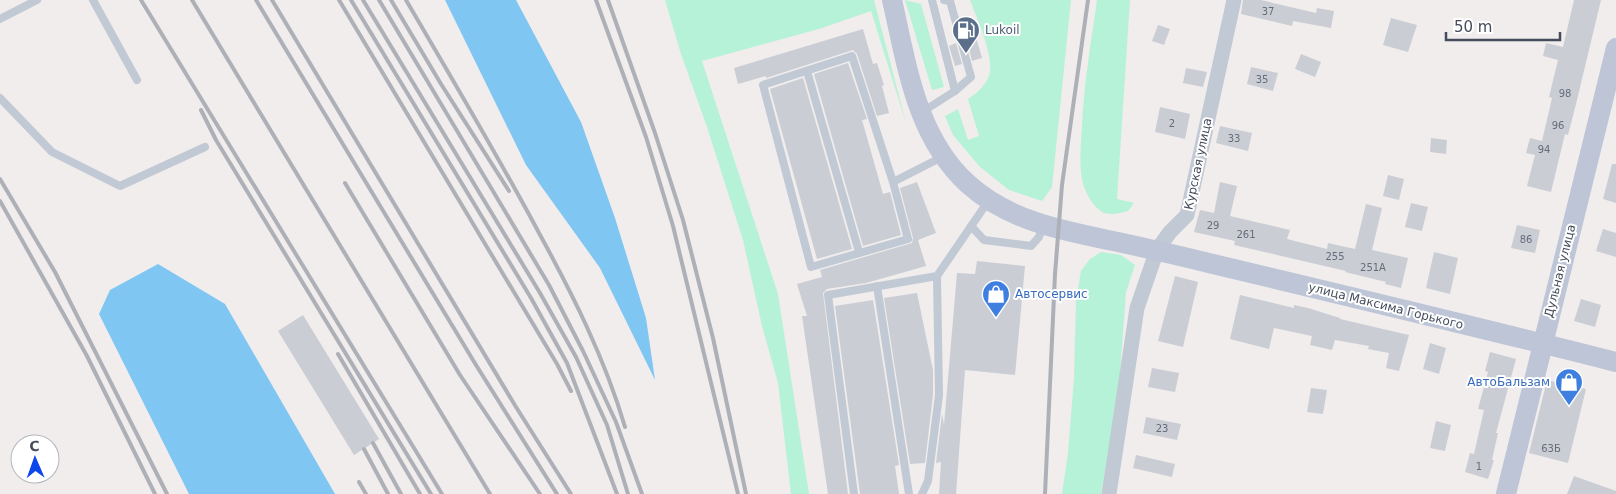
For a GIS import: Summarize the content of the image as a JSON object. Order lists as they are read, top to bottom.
{
  "streets": {
    "main road": ["Дульная улица", "улица Максима Горького"],
    "street": ["Курская улица"]
  },
  "crossings": [
    ["Курская улица", "улица Максима Горького"],
    ["Дульная улица", "улица Максима Горького"]
  ],
  "places": {
    "fuel station": ["Lukoil"],
    "shop": ["Автосервис", "АвтоБальзам"]
  },
  "house_numbers": [
    "37",
    "35",
    "98",
    "2",
    "96",
    "33",
    "94",
    "29",
    "261",
    "86",
    "255",
    "251А",
    "23",
    "63Б",
    "1"
  ],
  "scale_bar": "50 m",
  "north": "top"
}
